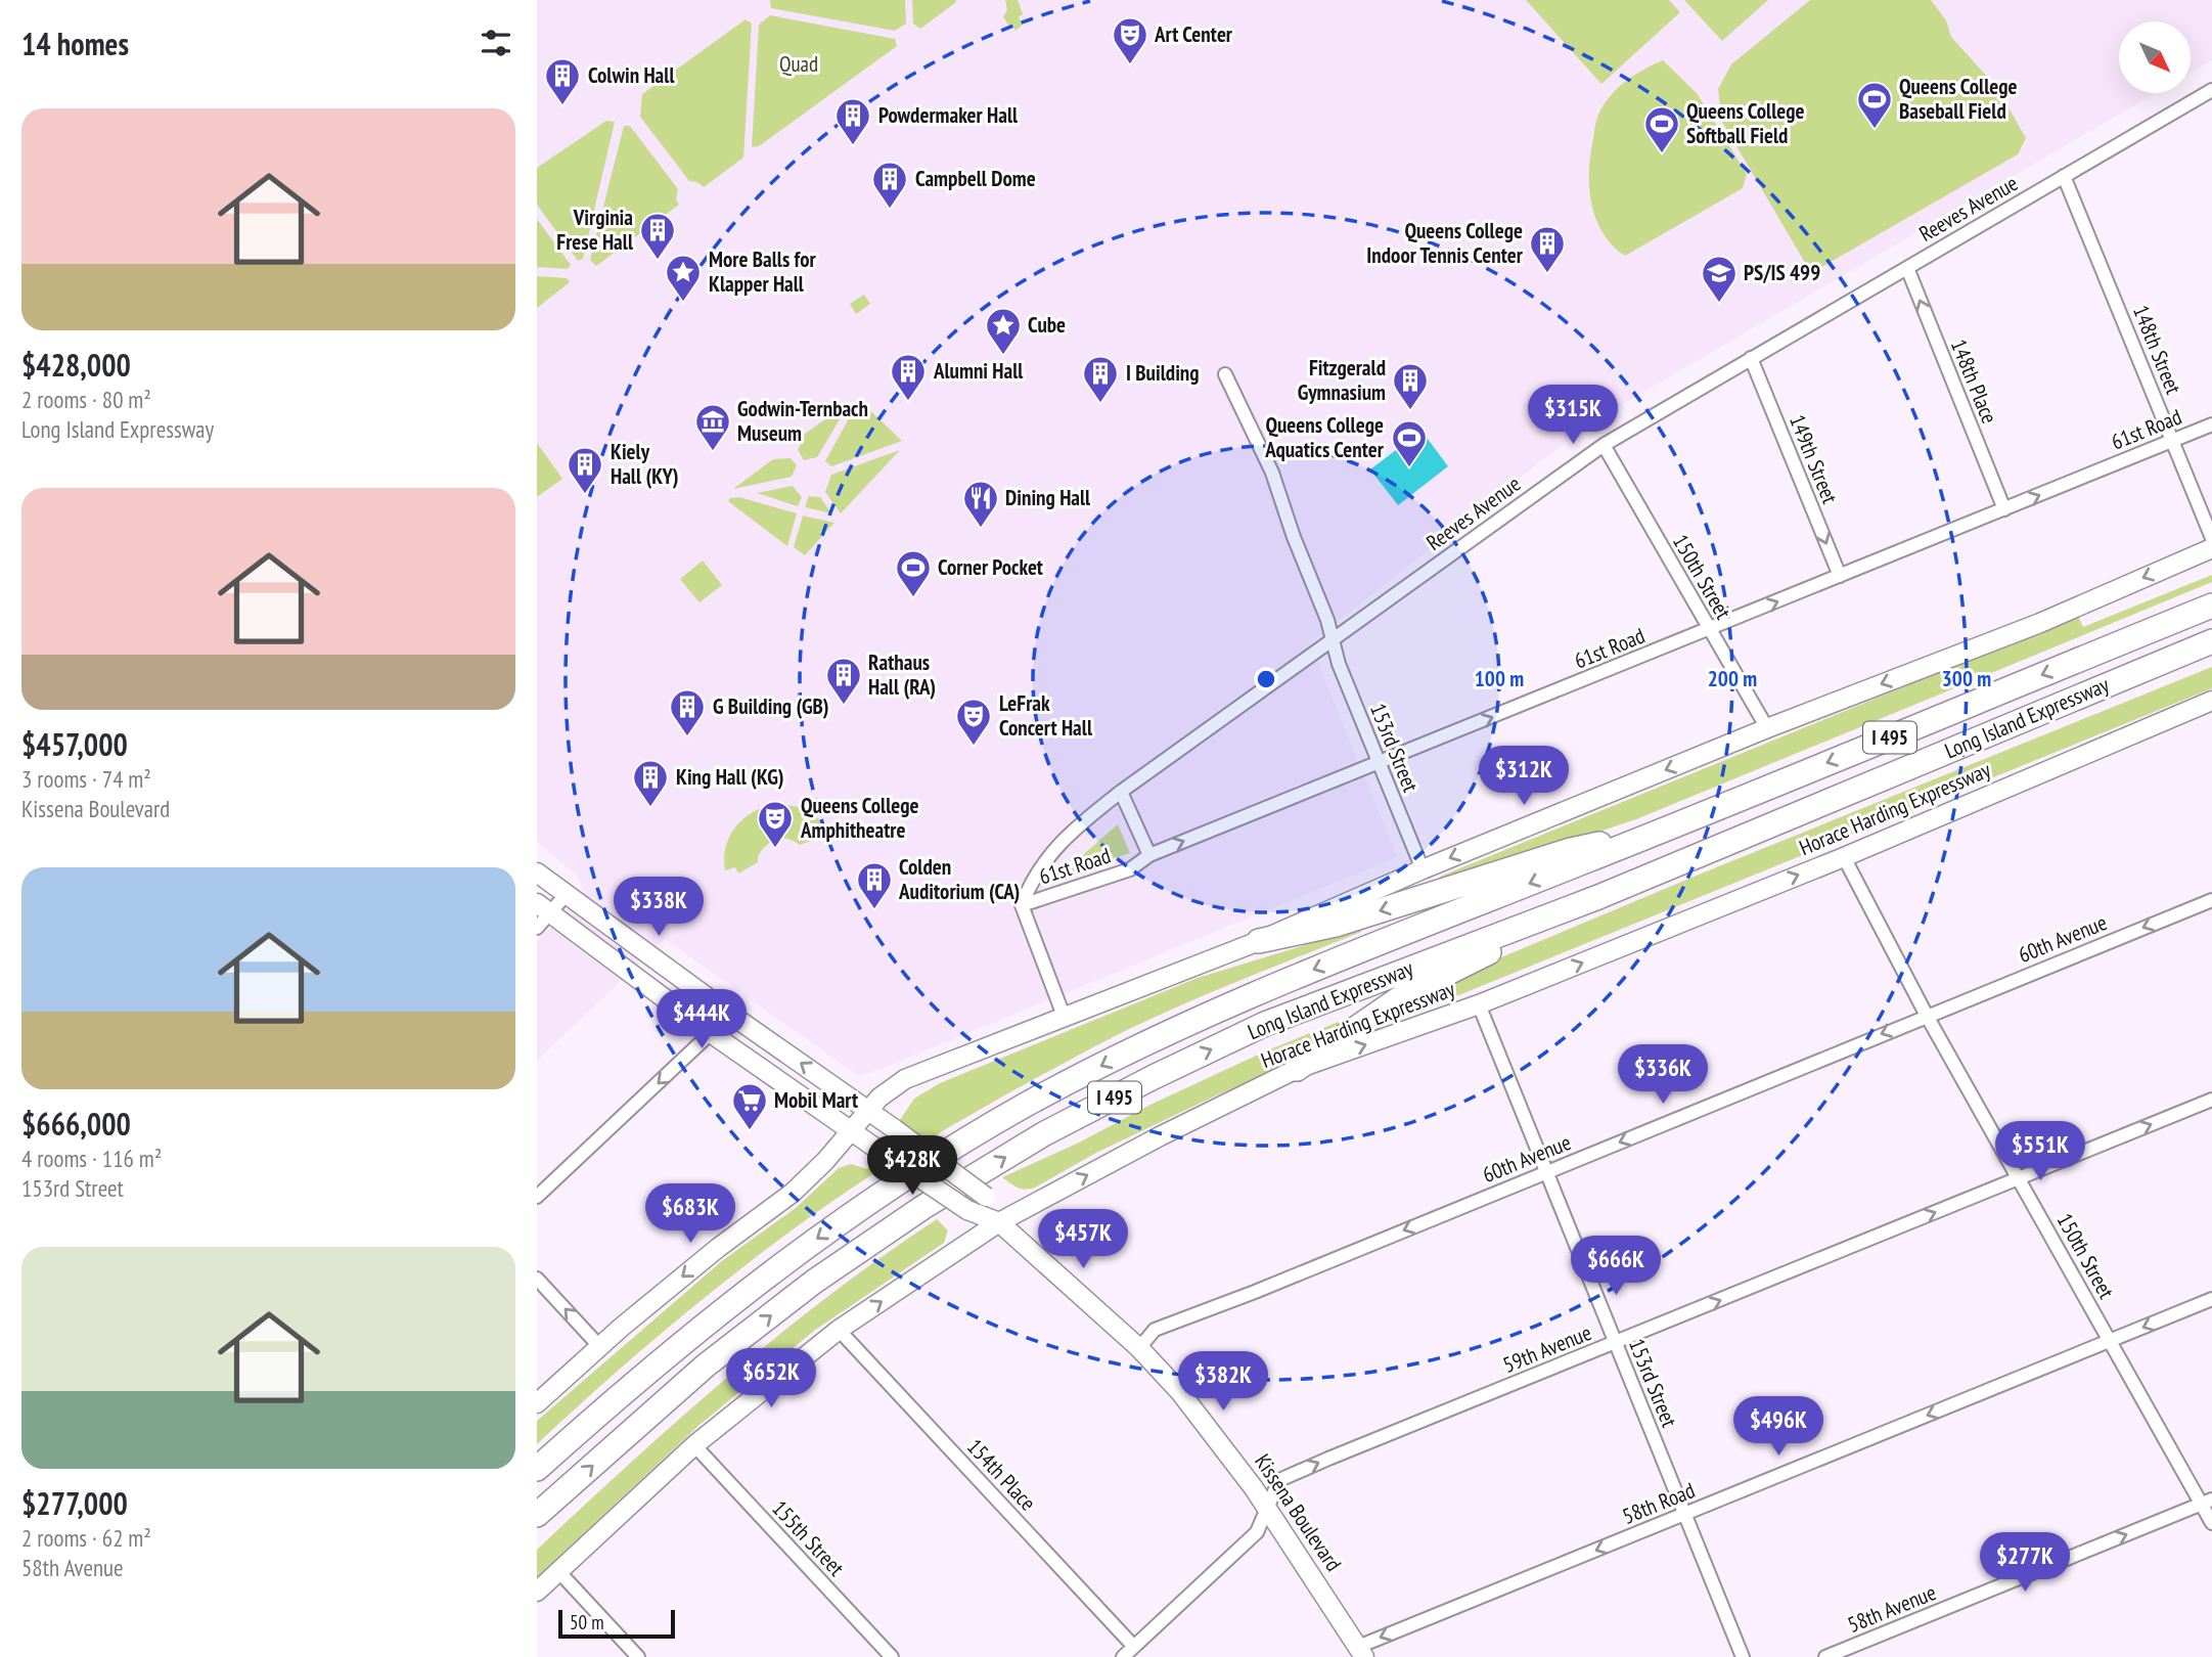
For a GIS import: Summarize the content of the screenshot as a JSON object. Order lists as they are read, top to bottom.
{
  "streets": {
    "highway": ["Long Island Expressway", "I 495"],
    "main road": ["Horace Harding Expressway", "Kissena Boulevard"],
    "street": [
      "Reeves Avenue",
      "148th Street",
      "148th Place",
      "61st Road",
      "149th Street",
      "150th Street",
      "153rd Street",
      "60th Avenue",
      "59th Avenue",
      "154th Place",
      "58th Road",
      "155th Street",
      "58th Avenue"
    ]
  },
  "crossings": [
    ["Reeves Avenue", "148th Street"],
    ["Reeves Avenue", "148th Place"],
    ["Reeves Avenue", "61st Road"],
    ["Reeves Avenue", "149th Street"],
    ["Reeves Avenue", "150th Street"],
    ["Reeves Avenue", "153rd Street"],
    ["148th Street", "61st Road"],
    ["148th Place", "61st Road"],
    ["61st Road", "149th Street"],
    ["61st Road", "150th Street"],
    ["61st Road", "153rd Street"],
    ["150th Street", "Horace Harding Expressway"],
    ["150th Street", "60th Avenue"],
    ["150th Street", "59th Avenue"],
    ["150th Street", "58th Road"],
    ["150th Street", "58th Avenue"],
    ["153rd Street", "Horace Harding Expressway"],
    ["153rd Street", "60th Avenue"],
    ["153rd Street", "59th Avenue"],
    ["153rd Street", "58th Road"],
    ["Horace Harding Expressway", "154th Place"],
    ["Horace Harding Expressway", "Kissena Boulevard"],
    ["Horace Harding Expressway", "155th Street"],
    ["60th Avenue", "Kissena Boulevard"],
    ["59th Avenue", "154th Place"],
    ["59th Avenue", "Kissena Boulevard"],
    ["58th Road", "Kissena Boulevard"]
  ],
  "one_way": [
    "148th Place",
    "61st Road",
    "149th Street",
    "60th Avenue",
    "59th Avenue",
    "58th Road",
    "58th Avenue"
  ],
  "parks": ["Quad"],
  "places": {
    "theatre": ["Art Center", "LeFrak Concert Hall", "Queens College Amphitheatre"],
    "building": [
      "Colwin Hall",
      "Powdermaker Hall",
      "Campbell Dome",
      "Virginia Frese Hall",
      "Queens College Indoor Tennis Center",
      "Alumni Hall",
      "I Building",
      "Fitzgerald Gymnasium",
      "Kiely Hall (KY)",
      "Rathaus Hall (RA)",
      "G Building (GB)",
      "King Hall (KG)",
      "Colden Auditorium (CA)"
    ],
    "sports": [
      "Queens College Baseball Field",
      "Queens College Softball Field",
      "Queens College Aquatics Center",
      "Corner Pocket"
    ],
    "place": ["More Balls for Klapper Hall", "Cube"],
    "school or university": ["PS/IS 499"],
    "museum": ["Godwin-Ternbach Museum"],
    "restaurant": ["Dining Hall"],
    "supermarket": ["Mobil Mart"]
  },
  "scale_bar": "50 m",
  "north": "bottom right",
  "page": {
    "heading": "14 homes",
    "list": [
      {
        "name": "$428,000",
        "note": "2 rooms · 80 m² · Long Island Expressway"
      },
      {
        "name": "$457,000",
        "note": "3 rooms · 74 m² · Kissena Boulevard"
      },
      {
        "name": "$666,000",
        "note": "4 rooms · 116 m² · 153rd Street"
      },
      {
        "name": "$277,000",
        "note": "2 rooms · 62 m² · 58th Avenue"
      }
    ],
    "price": [
      "$315K",
      "$312K",
      "$338K",
      "$444K",
      "$336K",
      "$551K",
      "$428K",
      "$683K",
      "$457K",
      "$666K",
      "$652K",
      "$382K",
      "$496K",
      "$277K"
    ],
    "scale": "50 m"
  },
  "rings": ["100 m", "200 m", "300 m"]
}
